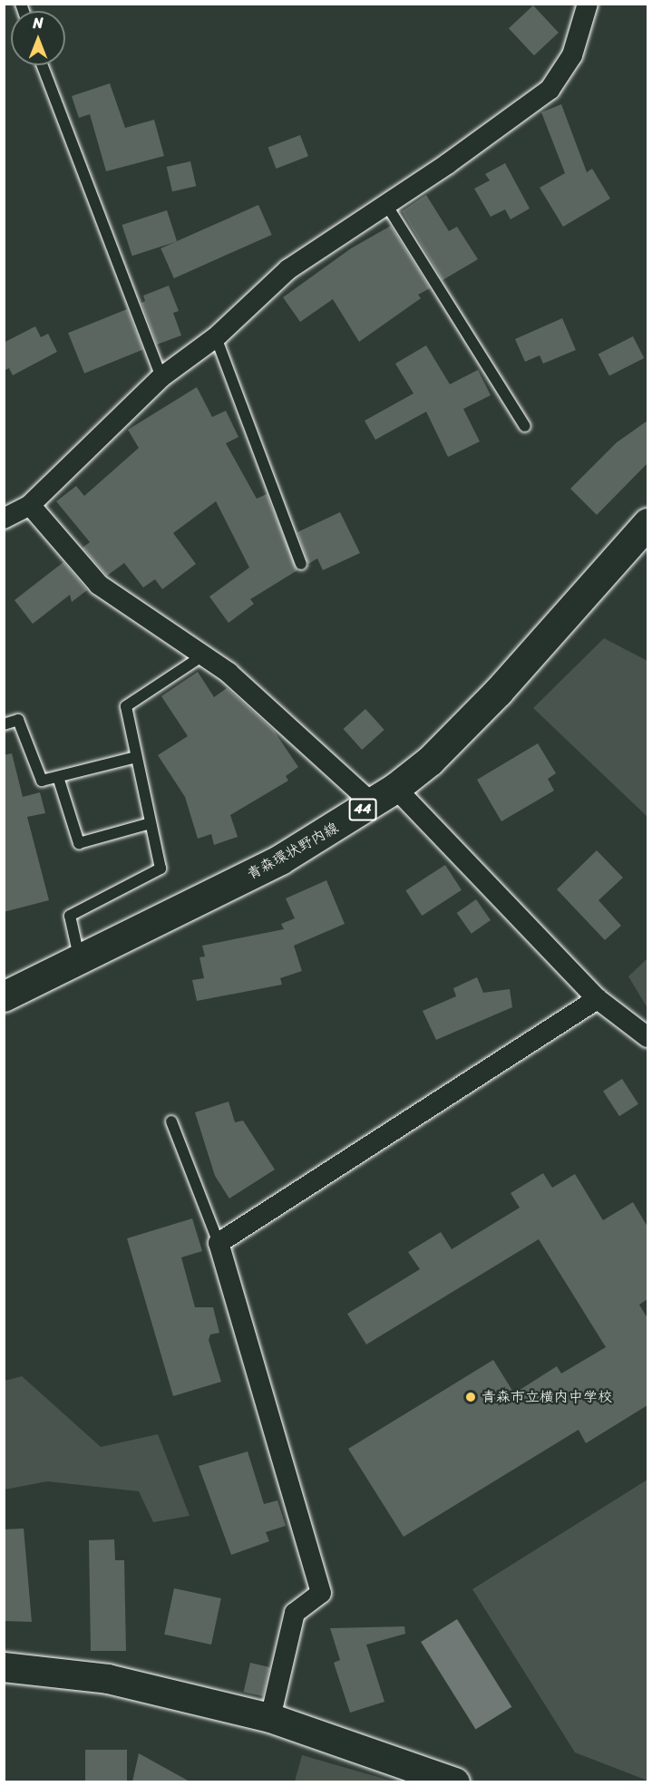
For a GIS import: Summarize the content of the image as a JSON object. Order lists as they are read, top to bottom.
{
  "streets": {
    "main road": ["44", "青森環状野内線"]
  },
  "places": ["青森市立横内中学校"],
  "north": "top"
}
